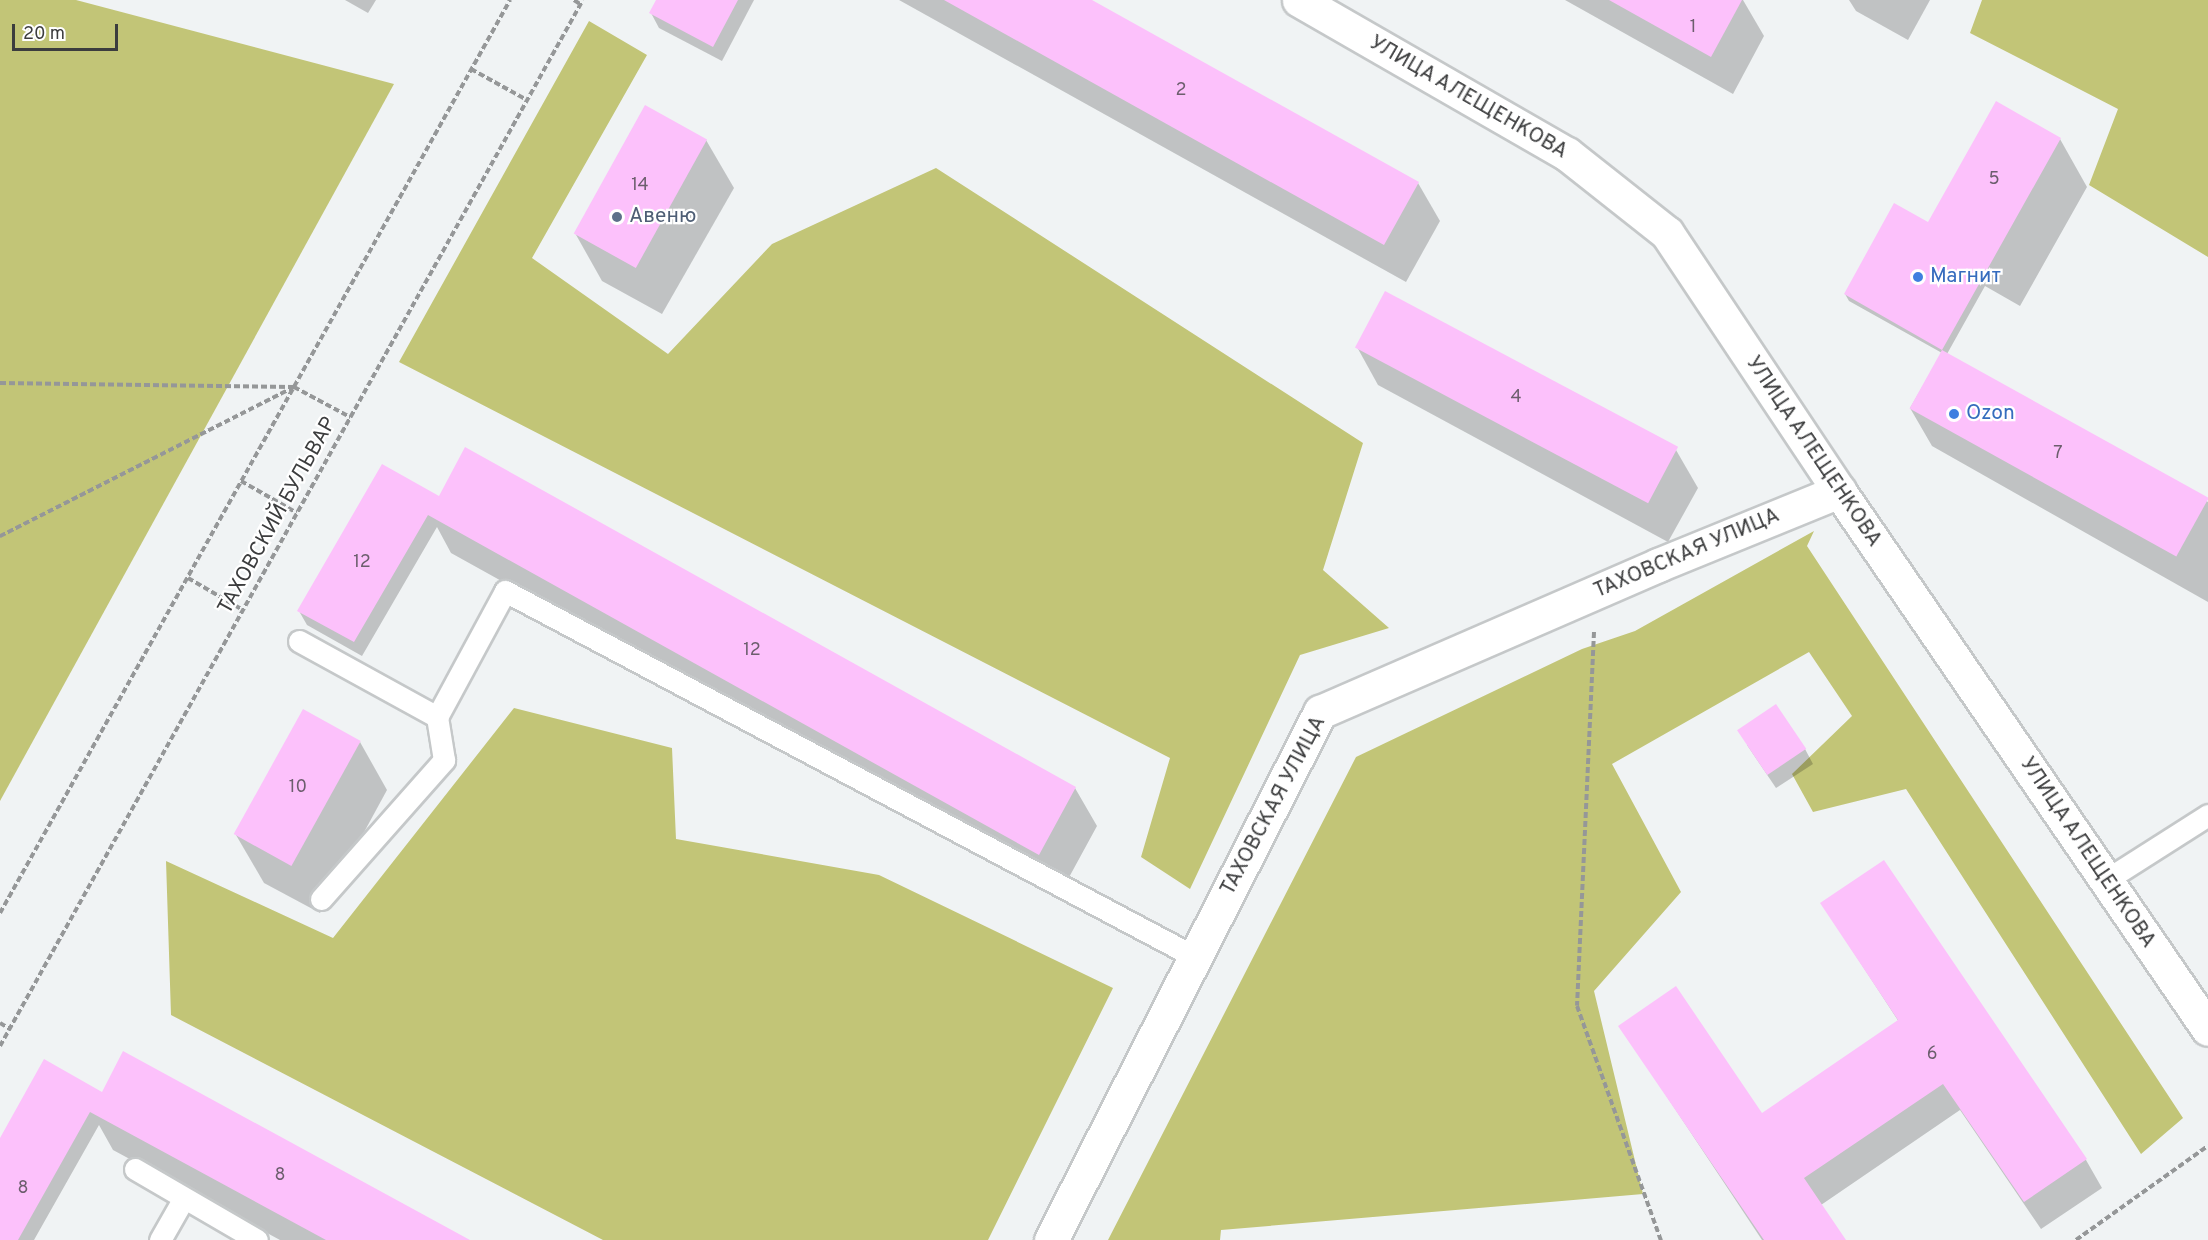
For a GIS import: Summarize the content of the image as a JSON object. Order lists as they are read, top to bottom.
{
  "streets": {
    "street": ["УЛИЦА АЛЕЩЕНКОВА", "ТАХОВСКАЯ УЛИЦА"],
    "path": ["ТАХОВСКИЙ БУЛЬВАР"]
  },
  "crossings": [
    ["УЛИЦА АЛЕЩЕНКОВА", "ТАХОВСКАЯ УЛИЦА"]
  ],
  "places": ["Авеню", "Магнит", "Ozon"],
  "house_numbers": [
    "1",
    "2",
    "5",
    "14",
    "4",
    "7",
    "12",
    "12",
    "10",
    "6",
    "8",
    "8"
  ],
  "scale_bar": "20 m"
}
